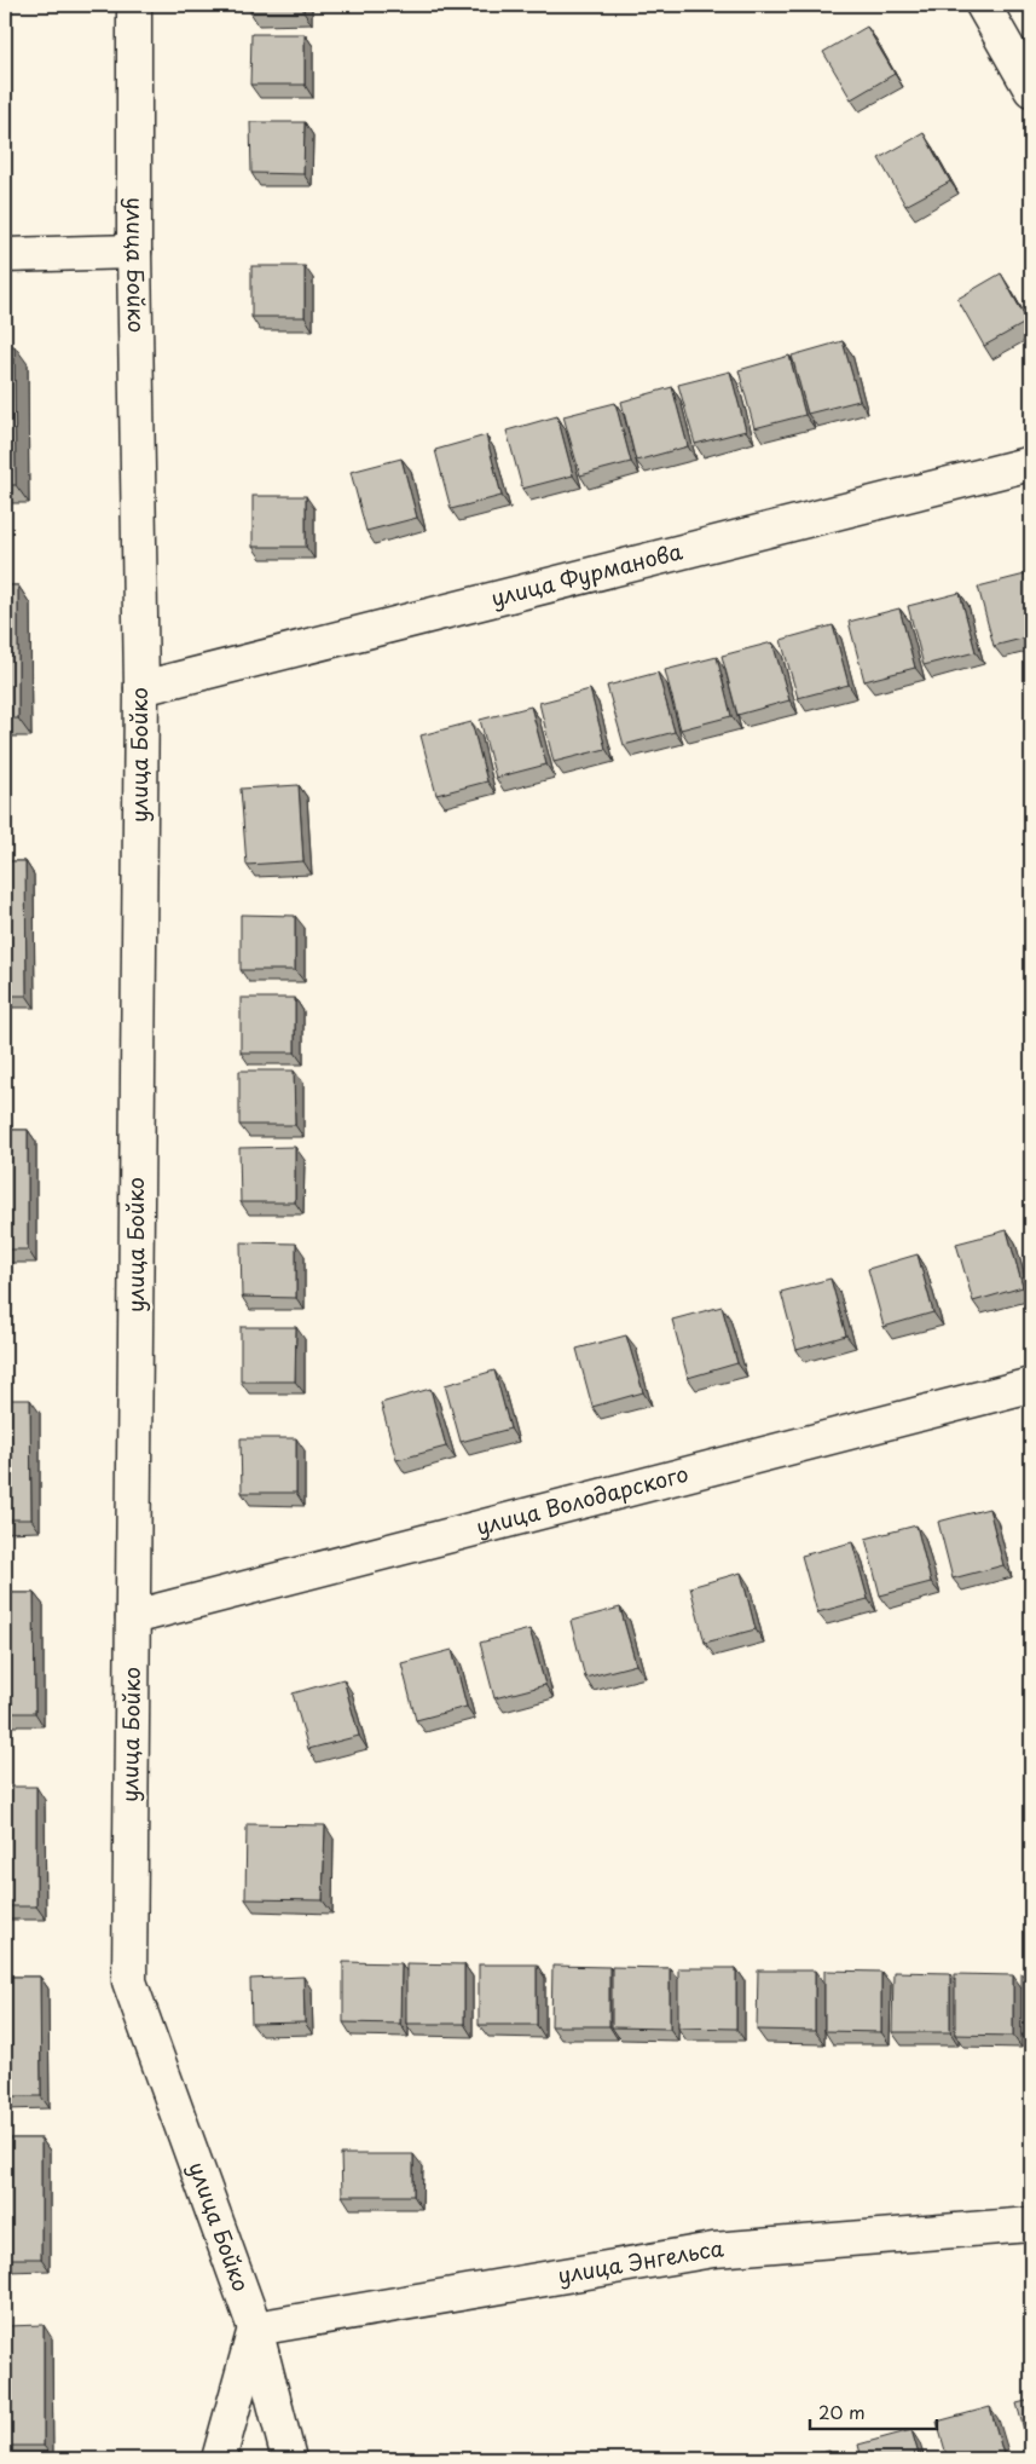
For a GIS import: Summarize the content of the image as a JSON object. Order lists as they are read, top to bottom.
{
  "streets": {
    "street": [
      "улица Бойко",
      "улица Фурманова",
      "улица Володарского",
      "улица Энгельса"
    ]
  },
  "crossings": [
    ["улица Бойко", "улица Фурманова"],
    ["улица Бойко", "улица Володарского"],
    ["улица Бойко", "улица Энгельса"]
  ],
  "scale_bar": "20 m"
}
